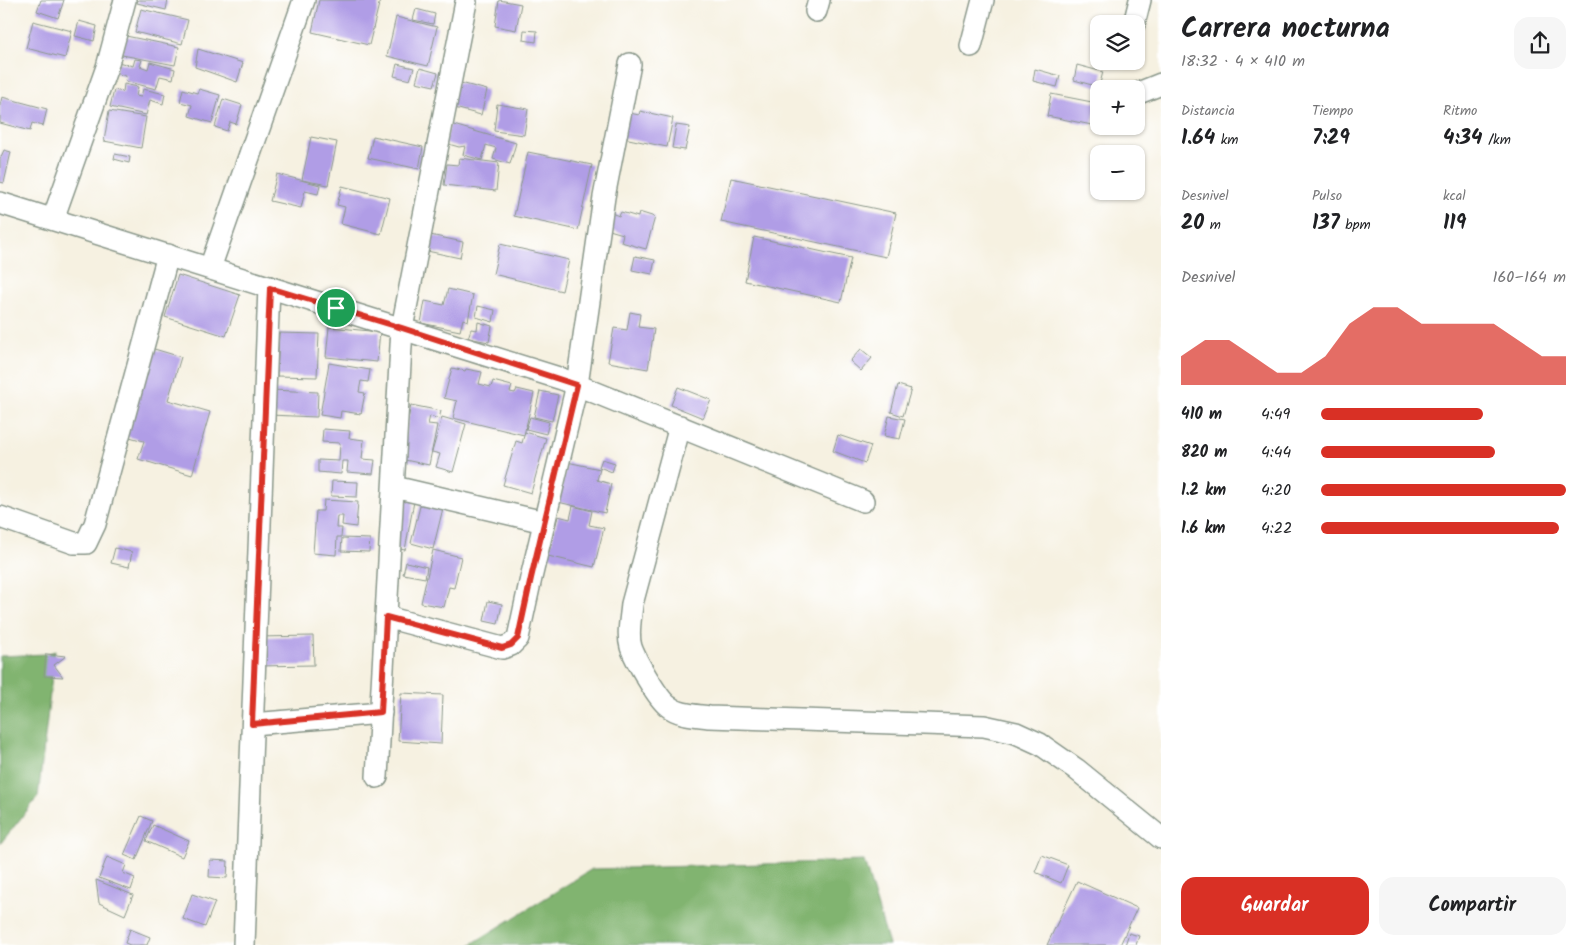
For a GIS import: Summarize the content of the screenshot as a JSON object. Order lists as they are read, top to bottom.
{
  "page": {
    "heading": ["Carrera nocturna", "18:32 · 4 × 410 m"],
    "map_buttons": ["+", "−"],
    "stats": [
      ["Distancia", "1.64 km"],
      ["Tiempo", "7:29"],
      ["Ritmo", "4:34 /km"],
      ["Desnivel", "20 m"],
      ["Pulso", "137 bpm"],
      ["kcal", "119"]
    ],
    "chart": ["Desnivel", "160–164 m"],
    "list": [
      {
        "name": "410 m",
        "note": "4:49"
      },
      {
        "name": "820 m",
        "note": "4:44"
      },
      {
        "name": "1.2 km",
        "note": "4:20"
      },
      {
        "name": "1.6 km",
        "note": "4:22"
      }
    ],
    "buttons": ["Guardar", "Compartir"]
  }
}
